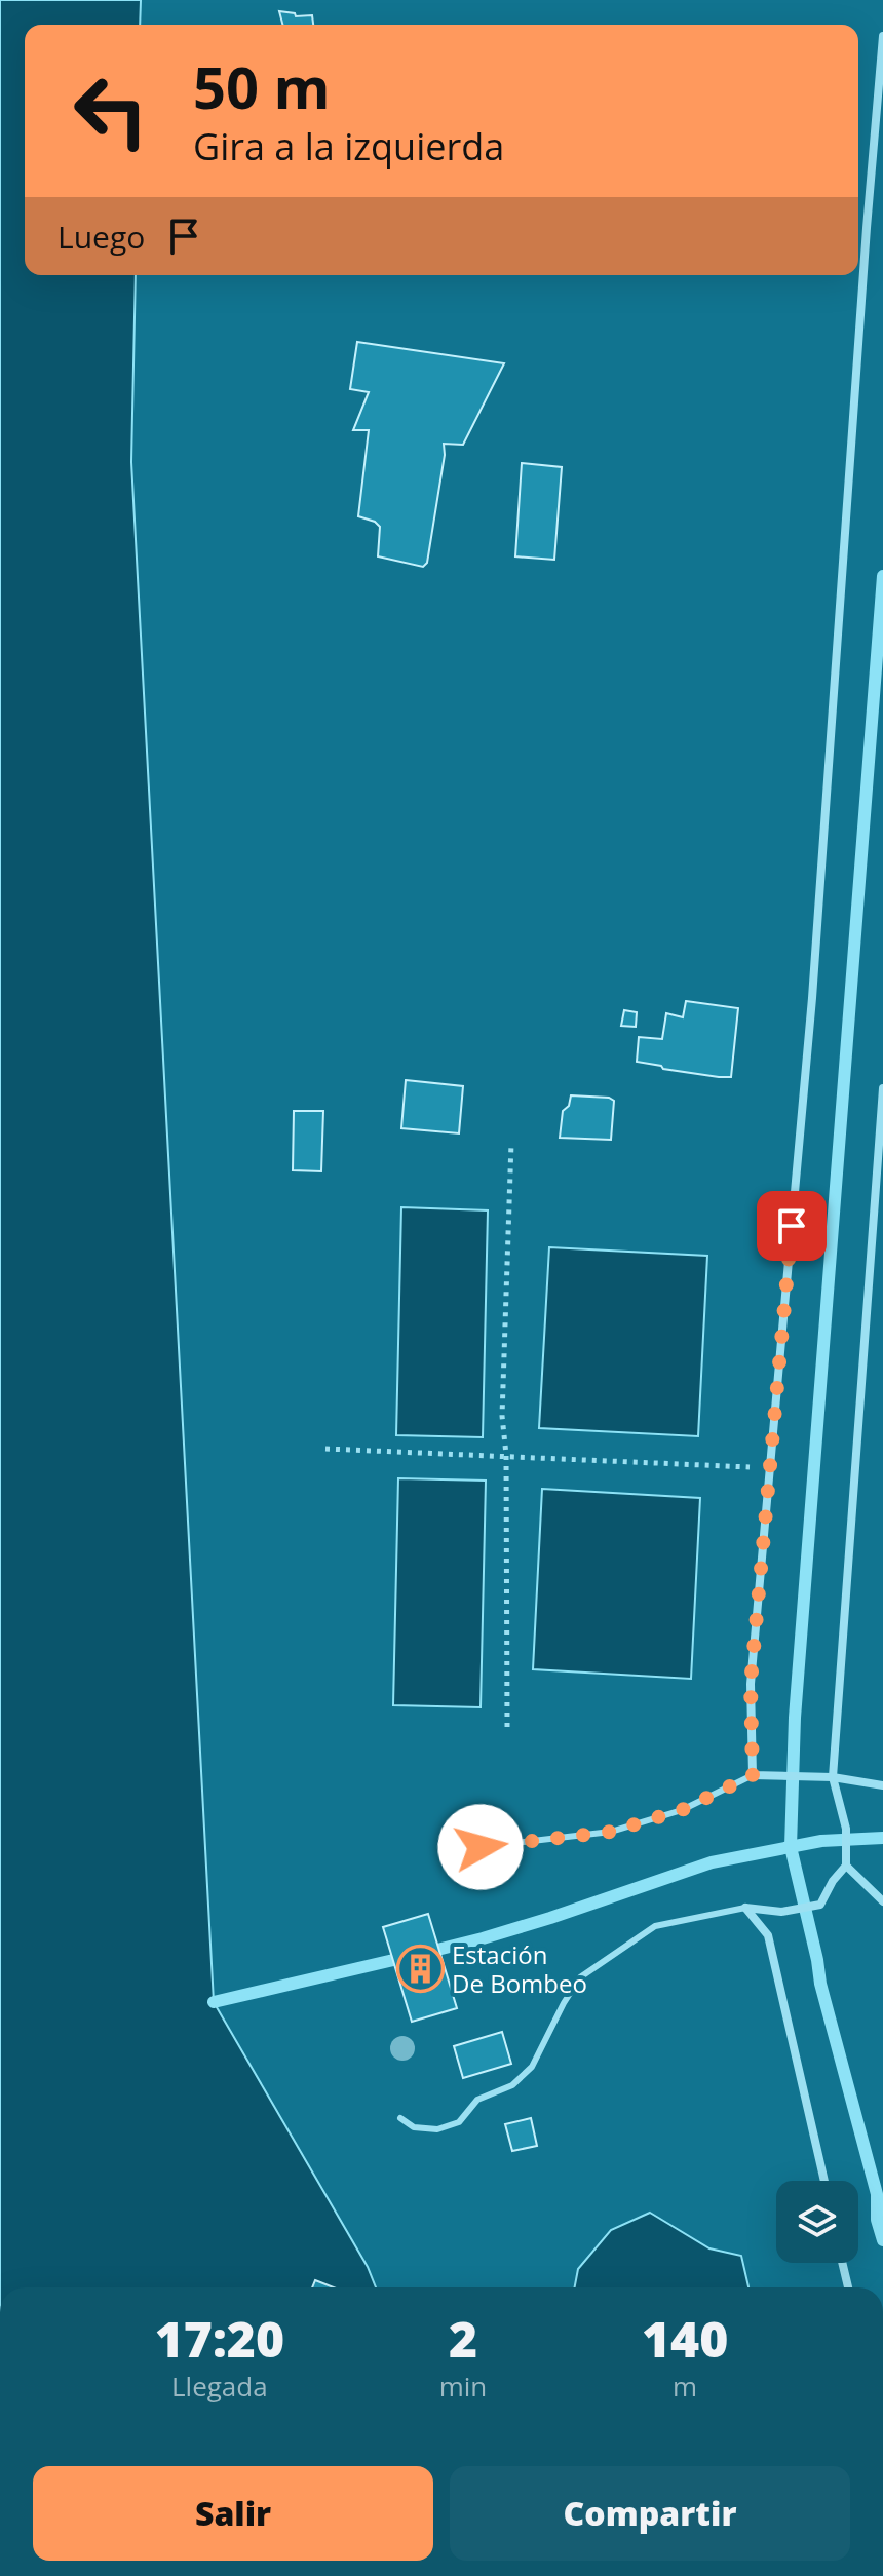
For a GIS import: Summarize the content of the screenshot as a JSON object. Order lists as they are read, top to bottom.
{
  "places": {
    "building": ["Estación De Bombeo"]
  },
  "page": {
    "turn": ["50 m", "Gira a la izquierda"],
    "then": "Luego",
    "eta": [
      "17:20",
      "Llegada",
      "2",
      "min",
      "140",
      "m"
    ],
    "buttons": ["Salir", "Compartir"]
  }
}
